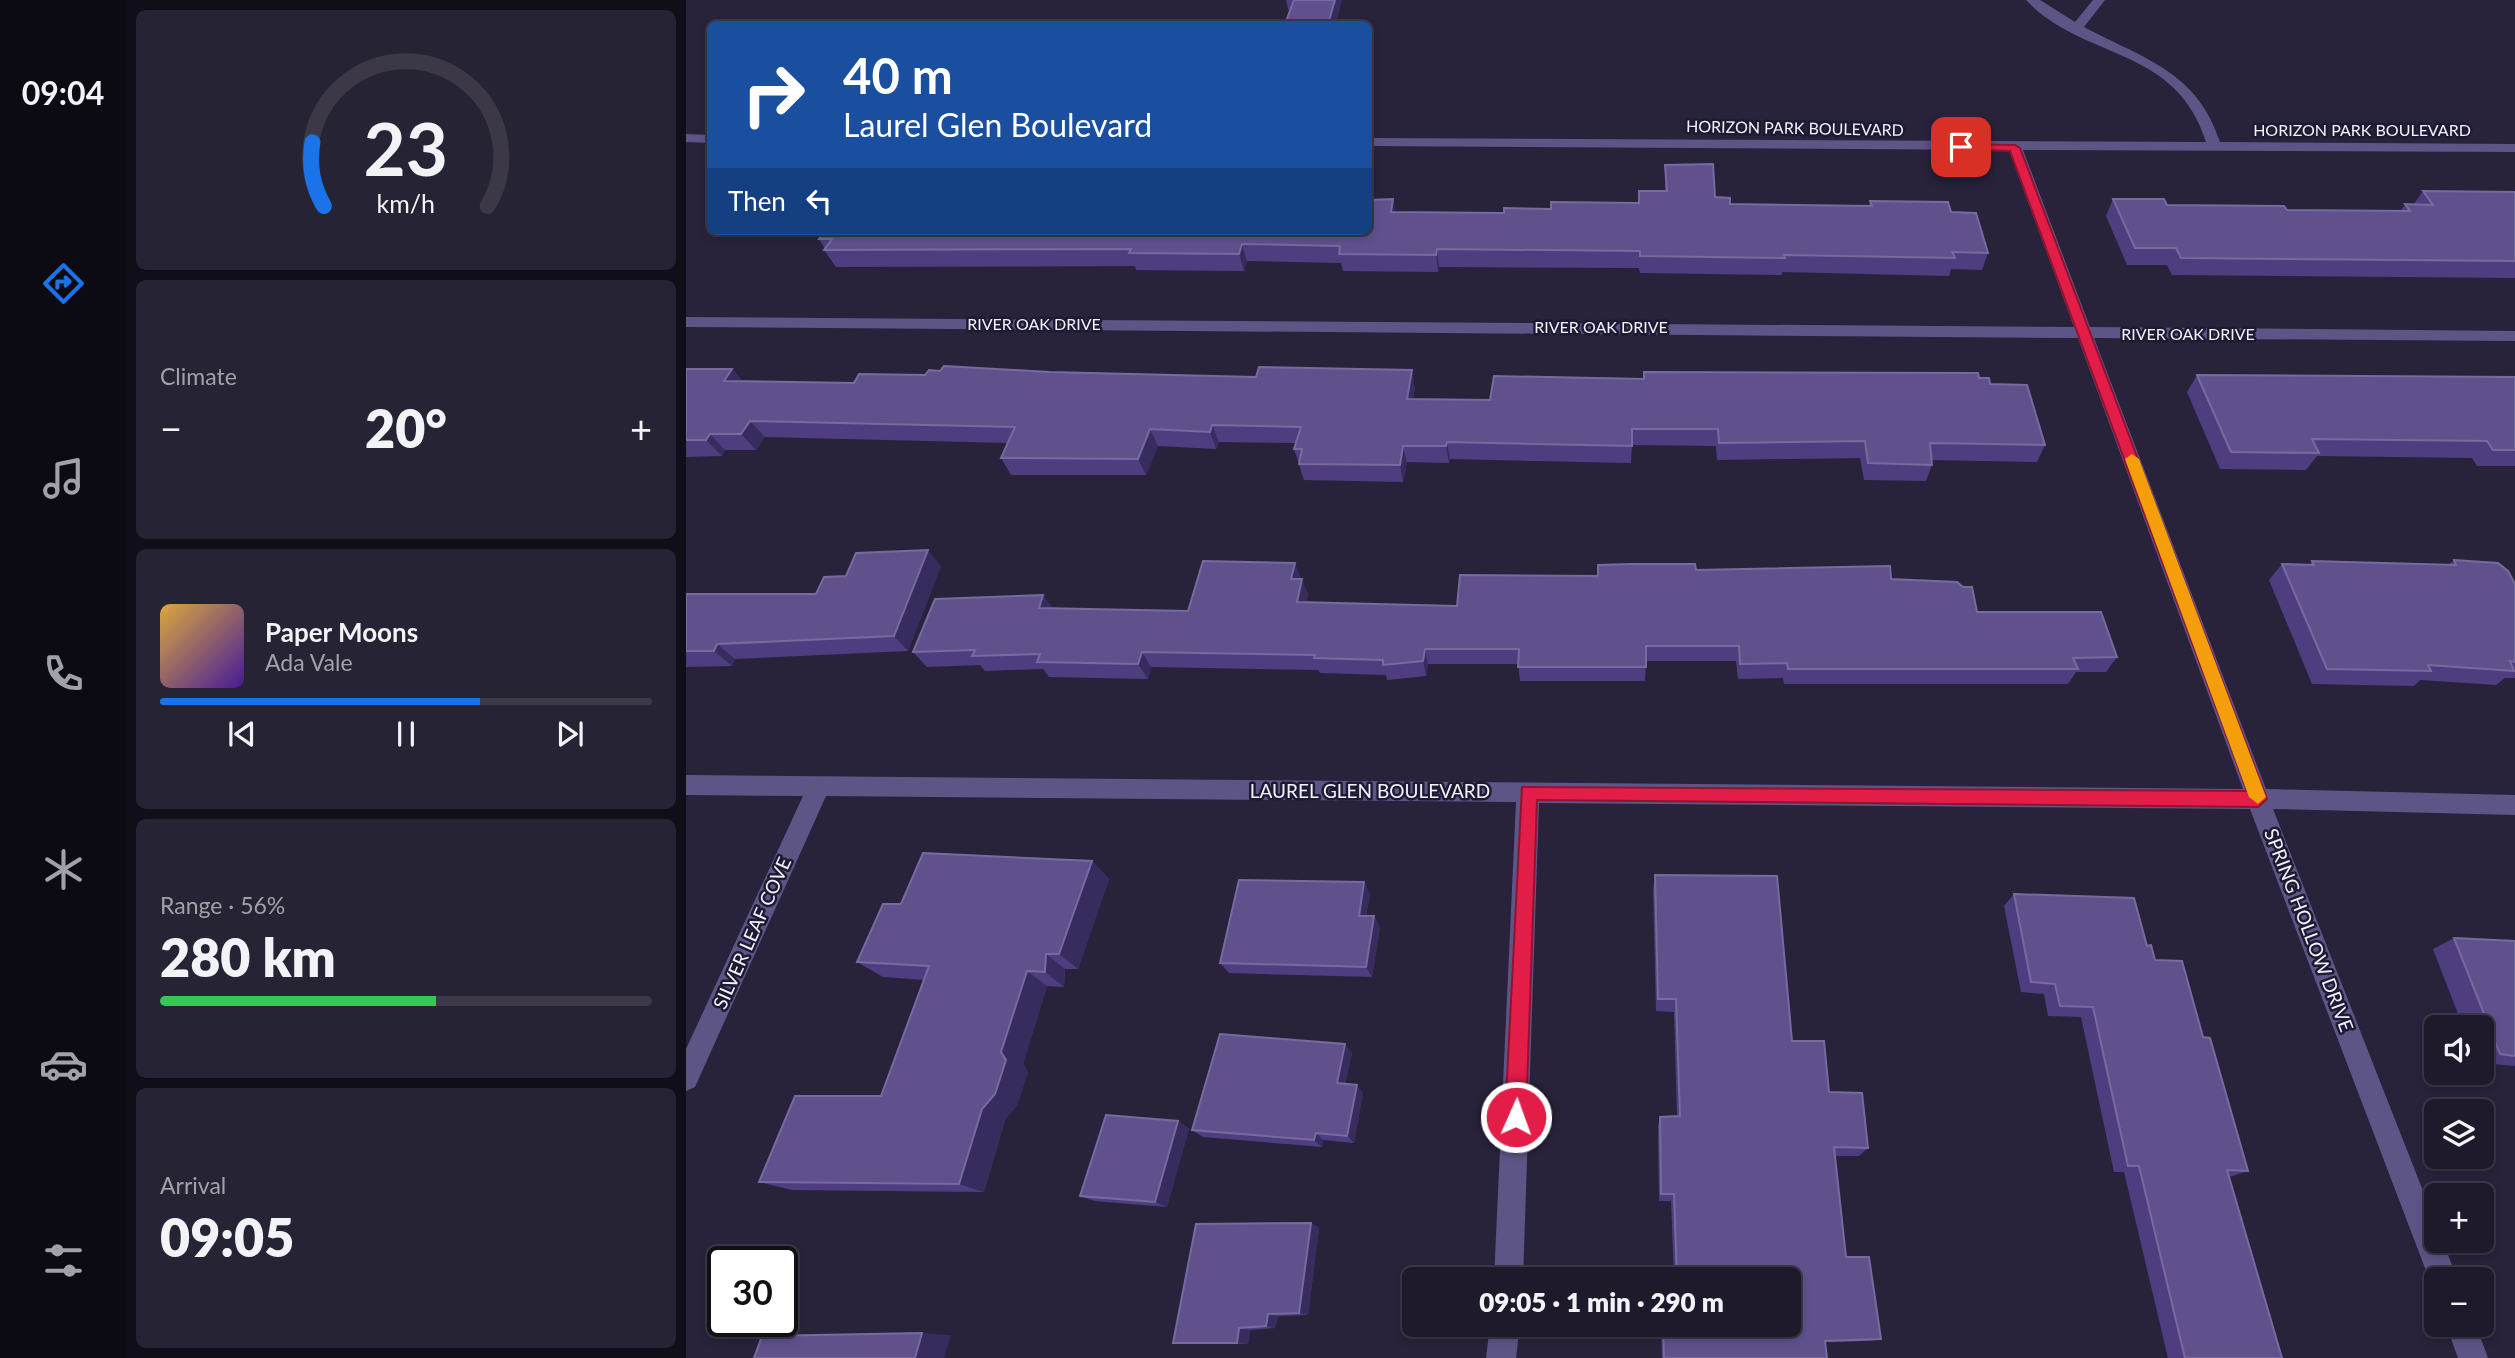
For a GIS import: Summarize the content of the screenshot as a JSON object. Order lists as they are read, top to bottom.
{
  "streets": {
    "street": [
      "HORIZON PARK BOULEVARD",
      "RIVER OAK DRIVE",
      "LAUREL GLEN BOULEVARD",
      "SPRING HOLLOW DRIVE",
      "SILVER LEAF COVE"
    ]
  },
  "crossings": [
    ["HORIZON PARK BOULEVARD", "SPRING HOLLOW DRIVE"],
    ["RIVER OAK DRIVE", "SPRING HOLLOW DRIVE"],
    ["LAUREL GLEN BOULEVARD", "SPRING HOLLOW DRIVE"],
    ["LAUREL GLEN BOULEVARD", "SILVER LEAF COVE"]
  ],
  "page": {
    "tabs": "09:04",
    "turn": ["40 m", "Laurel Glen Boulevard"],
    "then": "Then",
    "tile": [
      "Climate",
      ["Range · 56%", "280 km"],
      ["Arrival", "09:05"]
    ],
    "heat": ["−", "20°", "+"],
    "song": ["Paper Moons", "Ada Vale"],
    "map_buttons": ["+", "−"],
    "limit": "30",
    "trip": "09:05 · 1 min · 290 m",
    "gauge": ["23", "km/h"]
  }
}
